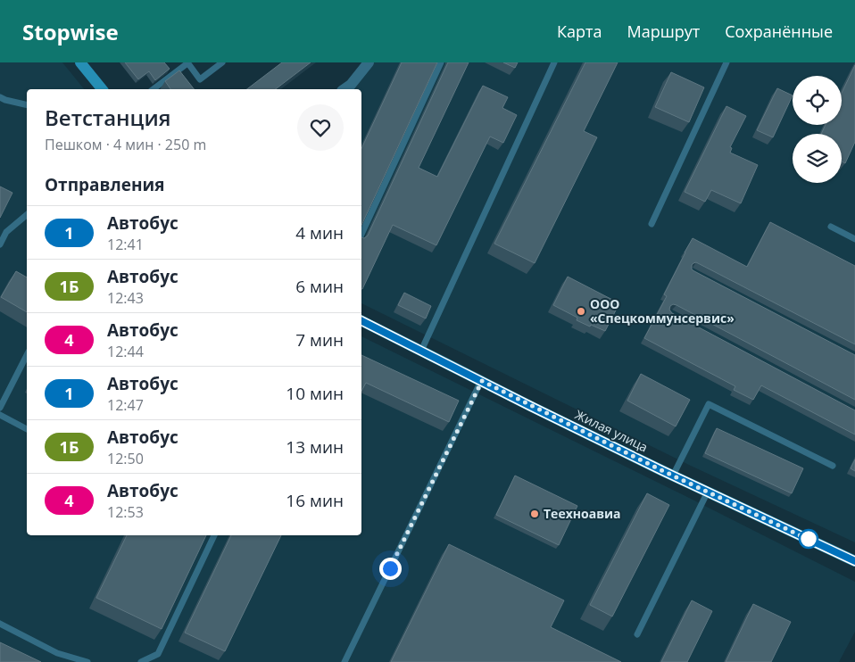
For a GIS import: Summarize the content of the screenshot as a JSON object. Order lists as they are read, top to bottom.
{
  "streets": {
    "main road": ["Жилая улица"]
  },
  "places": ["ООО «Спецкоммунсервис»", "Теехноавиа"],
  "lines": ["bus line 1"],
  "page": {
    "header": "Stopwise",
    "nav": ["Карта", "Маршрут", "Сохранённые"],
    "heading": [
      ["Ветстанция", "Пешком · 4 мин · 250 m"],
      "Отправления"
    ],
    "list": [
      {
        "mark": "1",
        "name": "Автобус",
        "note": "12:41",
        "value": "4 мин"
      },
      {
        "mark": "1Б",
        "name": "Автобус",
        "note": "12:43",
        "value": "6 мин"
      },
      {
        "mark": "4",
        "name": "Автобус",
        "note": "12:44",
        "value": "7 мин"
      },
      {
        "mark": "1",
        "name": "Автобус",
        "note": "12:47",
        "value": "10 мин"
      },
      {
        "mark": "1Б",
        "name": "Автобус",
        "note": "12:50",
        "value": "13 мин"
      },
      {
        "mark": "4",
        "name": "Автобус",
        "note": "12:53",
        "value": "16 мин"
      }
    ]
  }
}
